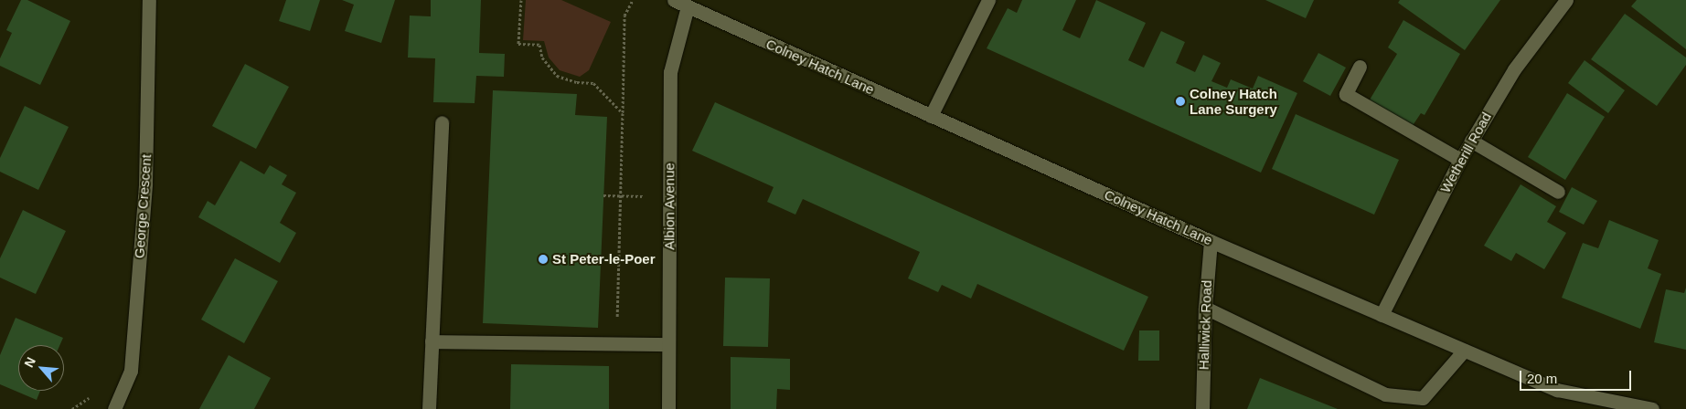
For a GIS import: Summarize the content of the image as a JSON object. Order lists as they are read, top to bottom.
{
  "streets": {
    "street": [
      "Colney Hatch Lane",
      "Wetherill Road",
      "George Crescent",
      "Albion Avenue",
      "Halliwick Road"
    ]
  },
  "crossings": [
    ["Colney Hatch Lane", "Wetherill Road"],
    ["Colney Hatch Lane", "Albion Avenue"],
    ["Colney Hatch Lane", "Halliwick Road"]
  ],
  "places": ["Colney Hatch Lane Surgery", "St Peter-le-Poer"],
  "scale_bar": "20 m",
  "north": "top left"
}
